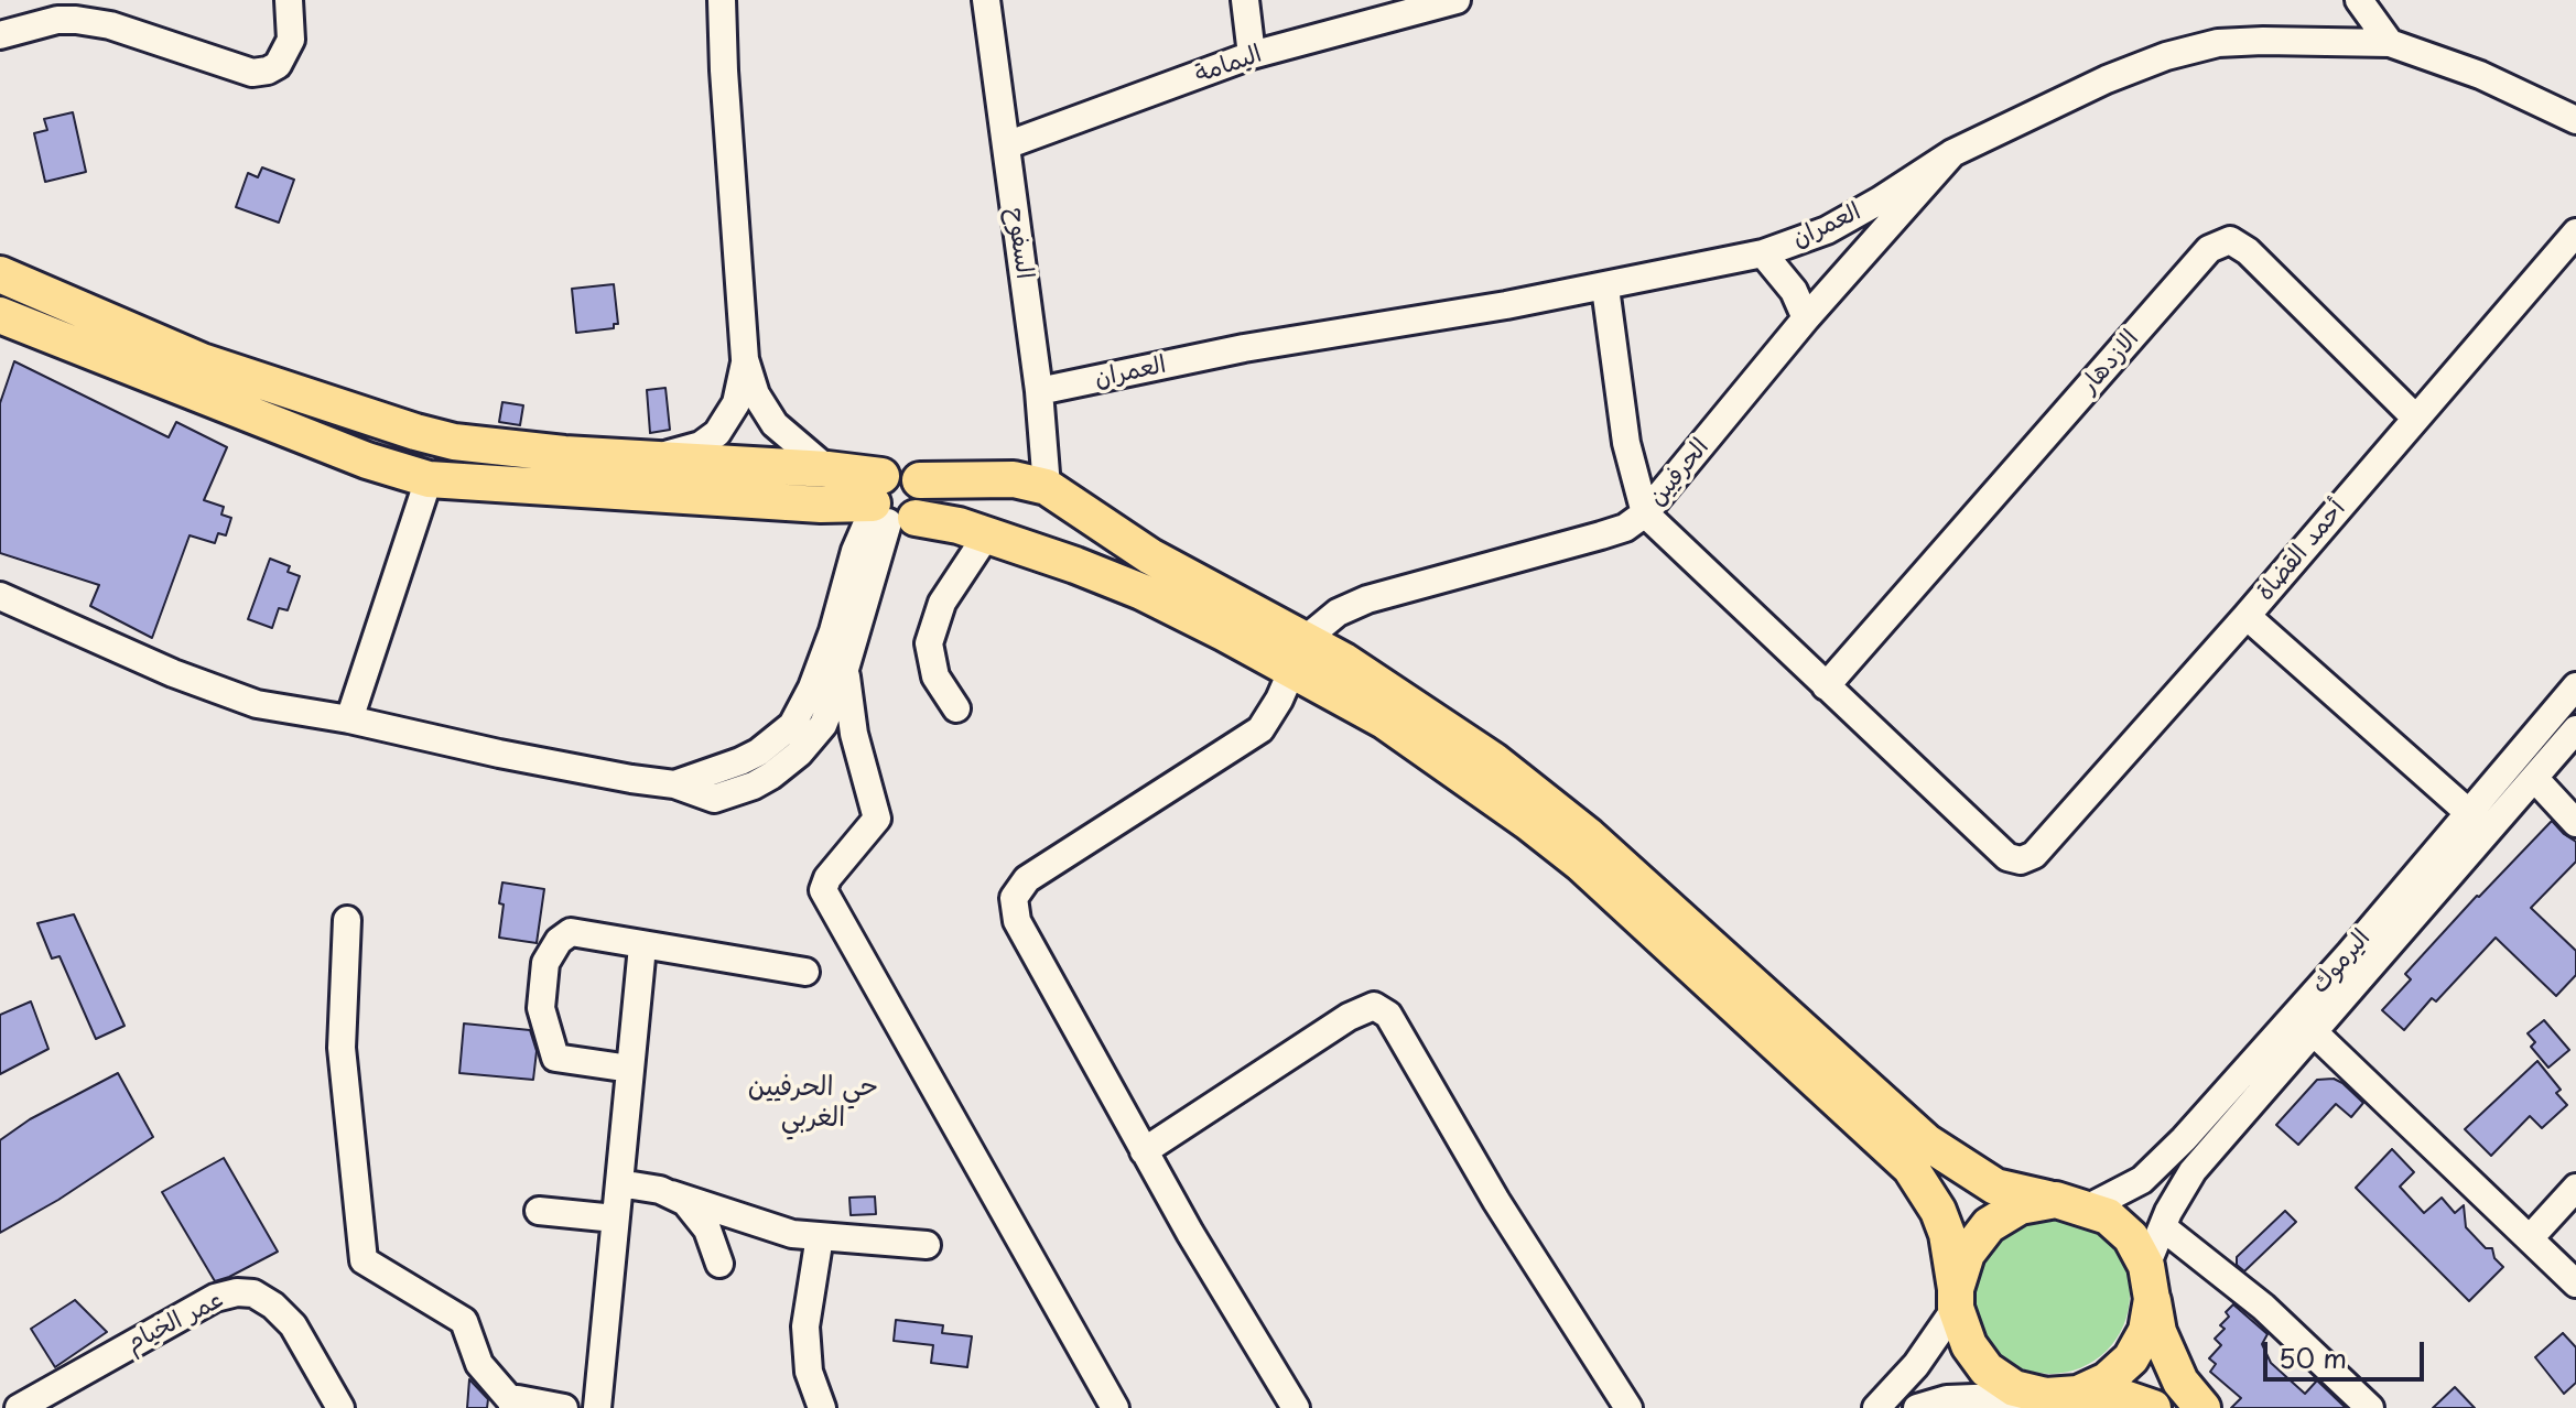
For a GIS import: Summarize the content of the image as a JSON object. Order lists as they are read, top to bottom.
{
  "streets": {
    "street": [
      "اليمامة",
      "العمران",
      "السفوح",
      "الازدهار",
      "الحرفيين",
      "أحمد القضاة",
      "اليرموك",
      "عمر الخيام"
    ]
  },
  "crossings": [
    ["اليمامة", "السفوح"],
    ["العمران", "السفوح"],
    ["العمران", "الحرفيين"],
    ["الازدهار", "أحمد القضاة"]
  ],
  "districts": ["حي الحرفيين الغربي"],
  "scale_bar": "50 m"
}
